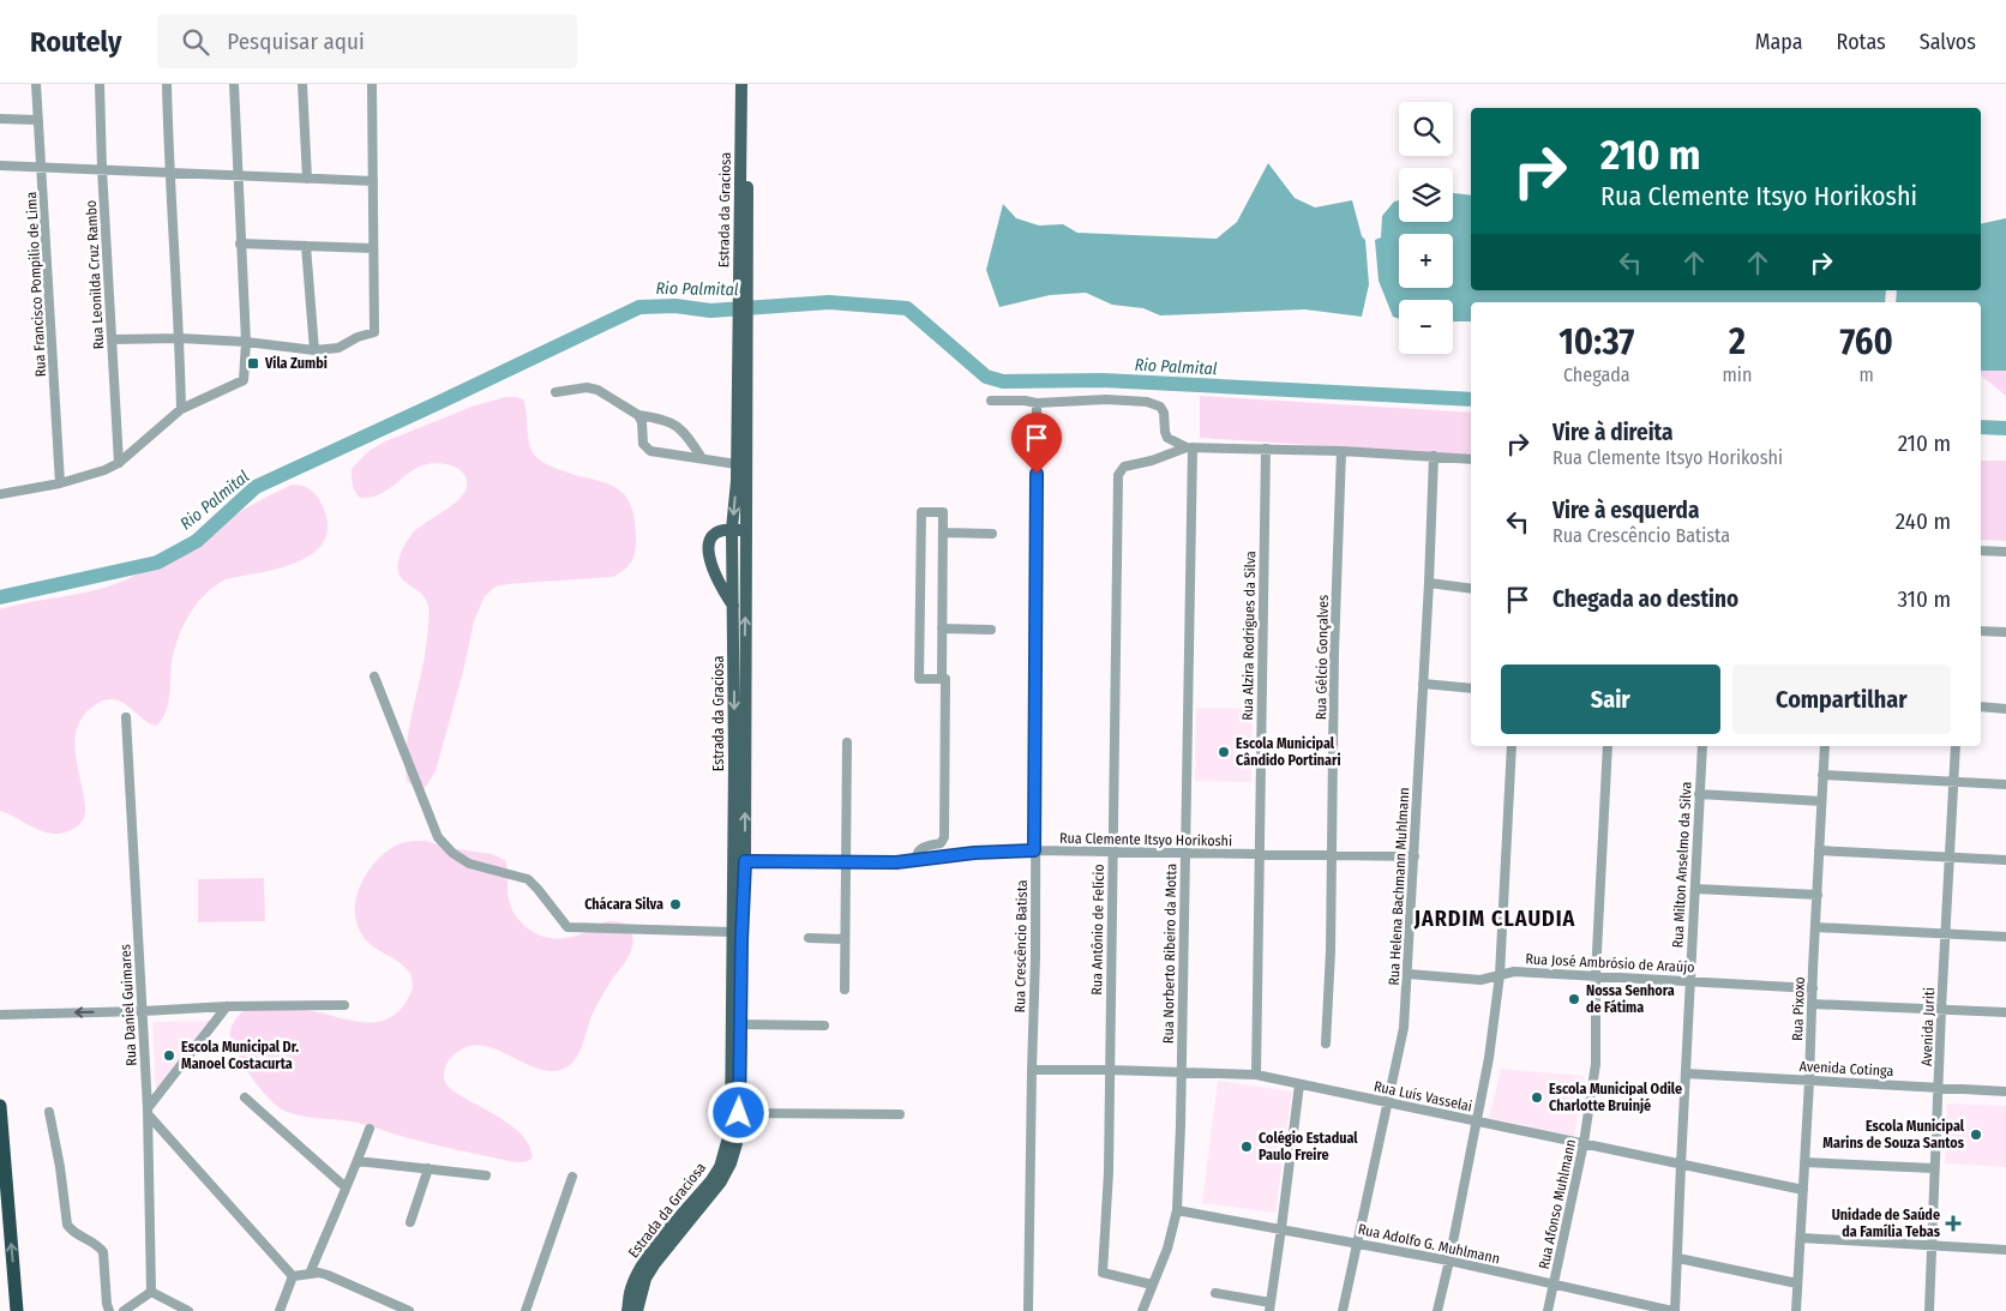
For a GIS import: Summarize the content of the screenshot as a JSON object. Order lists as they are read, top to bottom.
{
  "streets": {
    "main road": ["Estrada da Graciosa"],
    "street": [
      "Rua Leonilda Cruz Rambo",
      "Rua Francisco Pompilio de Lima",
      "Rua Alzira Rodrigues da Silva",
      "Rua Gélcio Gonçalves",
      "Rua Clemente Itsyo Horikoshi",
      "Rua Milton Anselmo da Silva",
      "Rua Helena Bachmann Muhlmann",
      "Rua Antônio de Felício",
      "Rua Crescêncio Batista",
      "Rua Norberto Ribeiro da Motta",
      "Rua José Ambrósio de Araújo",
      "Rua Daniel Guimares",
      "Rua Pixoxo",
      "Avenida Juriti",
      "Avenida Cotinga",
      "Rua Luís Vasselai",
      "Rua Afonso Muhlmann",
      "Rua Adolfo G. Muhlmann"
    ]
  },
  "crossings": [
    ["Estrada da Graciosa", "Rua Clemente Itsyo Horikoshi"],
    ["Rua Alzira Rodrigues da Silva", "Rua Clemente Itsyo Horikoshi"],
    ["Rua Alzira Rodrigues da Silva", "Rua Luís Vasselai"],
    ["Rua Gélcio Gonçalves", "Rua Clemente Itsyo Horikoshi"],
    ["Rua Clemente Itsyo Horikoshi", "Rua Helena Bachmann Muhlmann"],
    ["Rua Clemente Itsyo Horikoshi", "Rua Antônio de Felício"],
    ["Rua Clemente Itsyo Horikoshi", "Rua Crescêncio Batista"],
    ["Rua Clemente Itsyo Horikoshi", "Rua Norberto Ribeiro da Motta"],
    ["Rua Milton Anselmo da Silva", "Rua José Ambrósio de Araújo"],
    ["Rua Milton Anselmo da Silva", "Avenida Cotinga"],
    ["Rua Milton Anselmo da Silva", "Rua Luís Vasselai"],
    ["Rua Milton Anselmo da Silva", "Rua Adolfo G. Muhlmann"],
    ["Rua Helena Bachmann Muhlmann", "Rua José Ambrósio de Araújo"],
    ["Rua Helena Bachmann Muhlmann", "Rua Luís Vasselai"],
    ["Rua Helena Bachmann Muhlmann", "Rua Adolfo G. Muhlmann"],
    ["Rua Antônio de Felício", "Rua Norberto Ribeiro da Motta"],
    ["Rua Antônio de Felício", "Rua Luís Vasselai"],
    ["Rua Crescêncio Batista", "Rua Luís Vasselai"],
    ["Rua Norberto Ribeiro da Motta", "Rua Luís Vasselai"],
    ["Rua Norberto Ribeiro da Motta", "Rua Adolfo G. Muhlmann"],
    ["Rua José Ambrósio de Araújo", "Rua Pixoxo"],
    ["Rua José Ambrósio de Araújo", "Rua Afonso Muhlmann"],
    ["Rua Pixoxo", "Avenida Cotinga"],
    ["Rua Pixoxo", "Rua Luís Vasselai"],
    ["Avenida Juriti", "Avenida Cotinga"],
    ["Rua Luís Vasselai", "Rua Afonso Muhlmann"],
    ["Rua Afonso Muhlmann", "Rua Adolfo G. Muhlmann"]
  ],
  "districts": ["JARDIM CLAUDIA"],
  "water": ["Rio Palmital"],
  "places": {
    "transit": ["Vila Zumbi"],
    "other": [
      "Escola Municipal Cândido Portinari",
      "Chácara Silva",
      "Nossa Senhora de Fátima",
      "Escola Municipal Dr. Manoel Costacurta",
      "Escola Municipal Odile Charlotte Bruinjé",
      "Escola Municipal Marins de Souza Santos",
      "Colégio Estadual Paulo Freire"
    ],
    "health": ["Unidade de Saúde da Família Tebas"]
  },
  "page": {
    "header": "Routely",
    "search": "Pesquisar aqui",
    "nav": ["Mapa", "Rotas", "Salvos"],
    "map_buttons": ["+", "−"],
    "turn": ["210 m", "Rua Clemente Itsyo Horikoshi"],
    "eta": [
      "10:37",
      "Chegada",
      "2",
      "min",
      "760",
      "m"
    ],
    "list": [
      {
        "name": "Vire à direita",
        "note": "Rua Clemente Itsyo Horikoshi",
        "value": "210 m"
      },
      {
        "name": "Vire à esquerda",
        "note": "Rua Crescêncio Batista",
        "value": "240 m"
      },
      {
        "name": "Chegada ao destino",
        "value": "310 m"
      }
    ],
    "buttons": ["Sair", "Compartilhar"]
  }
}
